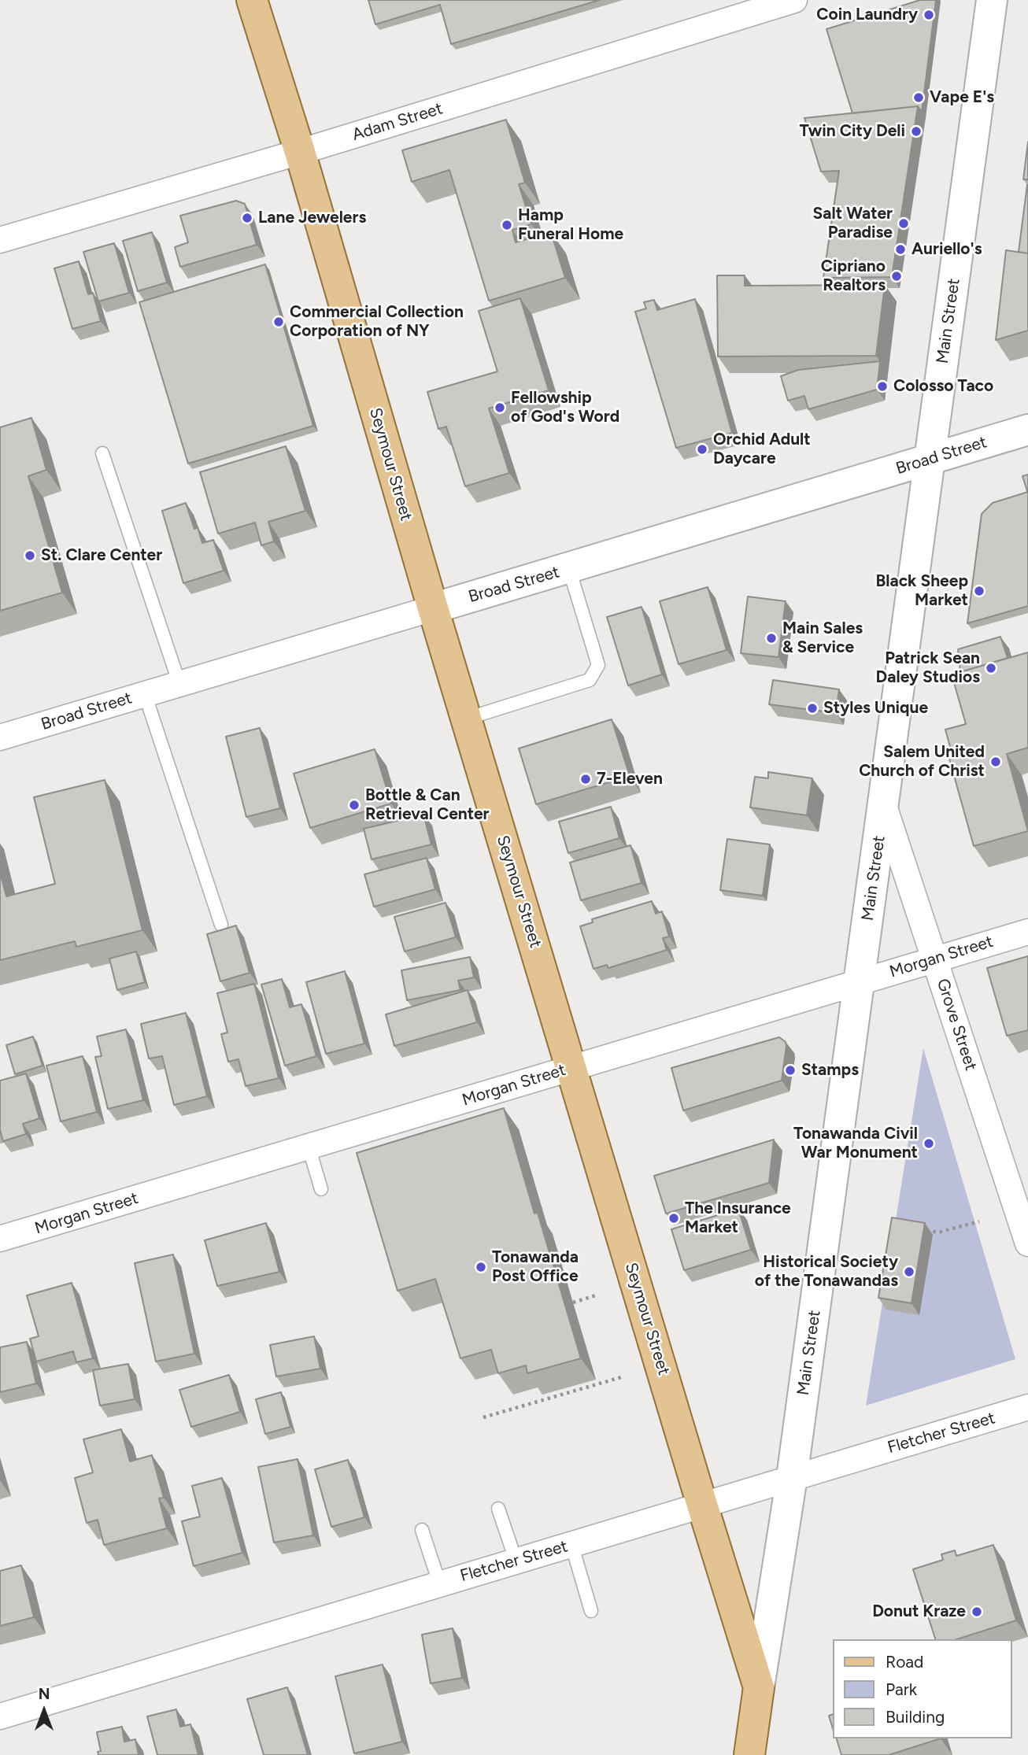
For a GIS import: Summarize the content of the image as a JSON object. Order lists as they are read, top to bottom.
{
  "streets": {
    "main road": ["Main Street", "Seymour Street"],
    "street": [
      "Adam Street",
      "Broad Street",
      "Morgan Street",
      "Grove Street",
      "Fletcher Street"
    ]
  },
  "crossings": [
    ["Adam Street", "Seymour Street"],
    ["Main Street", "Broad Street"],
    ["Main Street", "Seymour Street"],
    ["Main Street", "Morgan Street"],
    ["Main Street", "Grove Street"],
    ["Main Street", "Fletcher Street"],
    ["Broad Street", "Seymour Street"],
    ["Seymour Street", "Morgan Street"],
    ["Seymour Street", "Fletcher Street"],
    ["Morgan Street", "Grove Street"]
  ],
  "places": [
    "Coin Laundry",
    "Vape E's",
    "Twin City Deli",
    "Lane Jewelers",
    "Salt Water Paradise",
    "Hamp Funeral Home",
    "Auriello's",
    "Cipriano Realtors",
    "Commercial Collection Corporation of NY",
    "Colosso Taco",
    "Fellowship of God's Word",
    "Orchid Adult Daycare",
    "St. Clare Center",
    "Black Sheep Market",
    "Main Sales & Service",
    "Patrick Sean Daley Studios",
    "Styles Unique",
    "Salem United Church of Christ",
    "7-Eleven",
    "Bottle & Can Retrieval Center",
    "Stamps",
    "Tonawanda Civil War Monument",
    "The Insurance Market",
    "Tonawanda Post Office",
    "Historical Society of the Tonawandas",
    "Donut Kraze"
  ],
  "legend": ["Road", "Park", "Building"],
  "north": "top"
}
